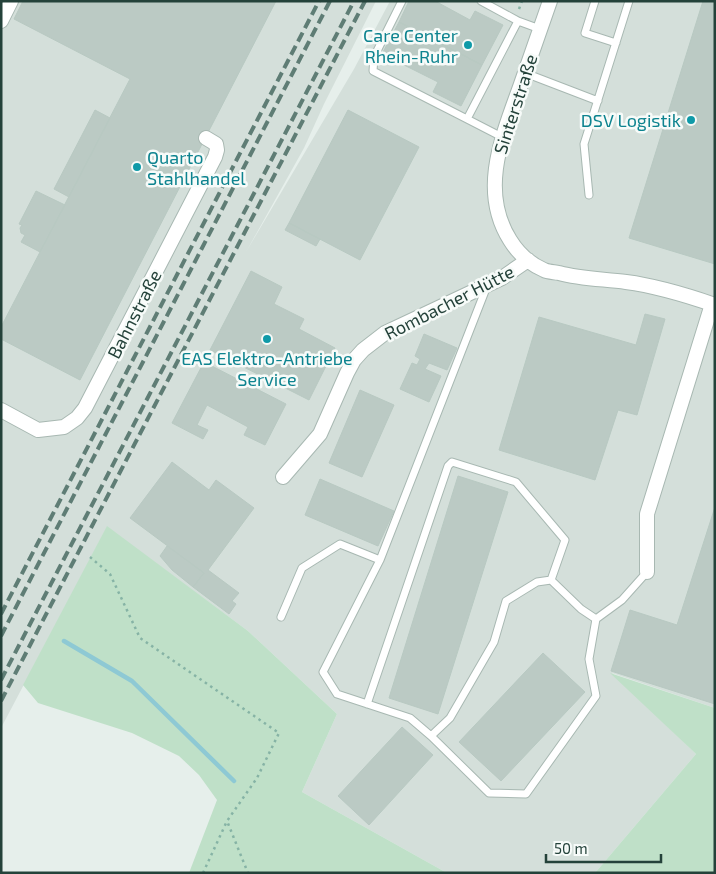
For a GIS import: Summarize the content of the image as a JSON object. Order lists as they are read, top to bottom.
{
  "streets": {
    "street": ["Sinterstraße", "Rombacher Hütte", "Bahnstraße"]
  },
  "crossings": [
    ["Sinterstraße", "Rombacher Hütte"]
  ],
  "places": [
    "Care Center Rhein-Ruhr",
    "DSV Logistik",
    "Quarto Stahlhandel",
    "EAS Elektro-Antriebe Service"
  ],
  "scale_bar": "50 m"
}
